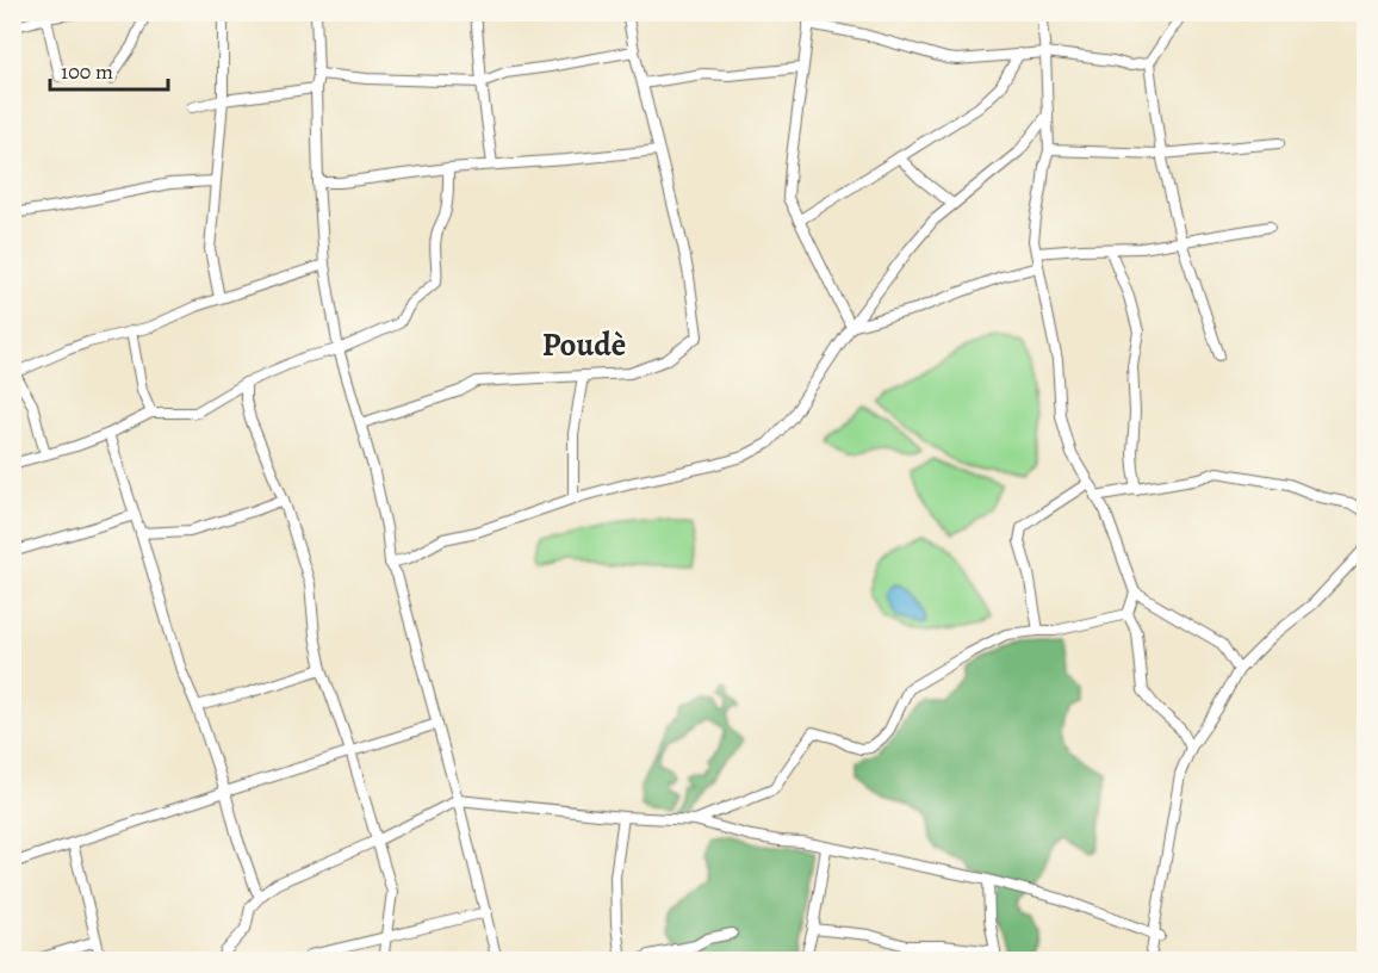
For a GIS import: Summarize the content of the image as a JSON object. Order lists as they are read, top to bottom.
{
  "districts": ["Poudè"],
  "scale_bar": "100 m"
}
